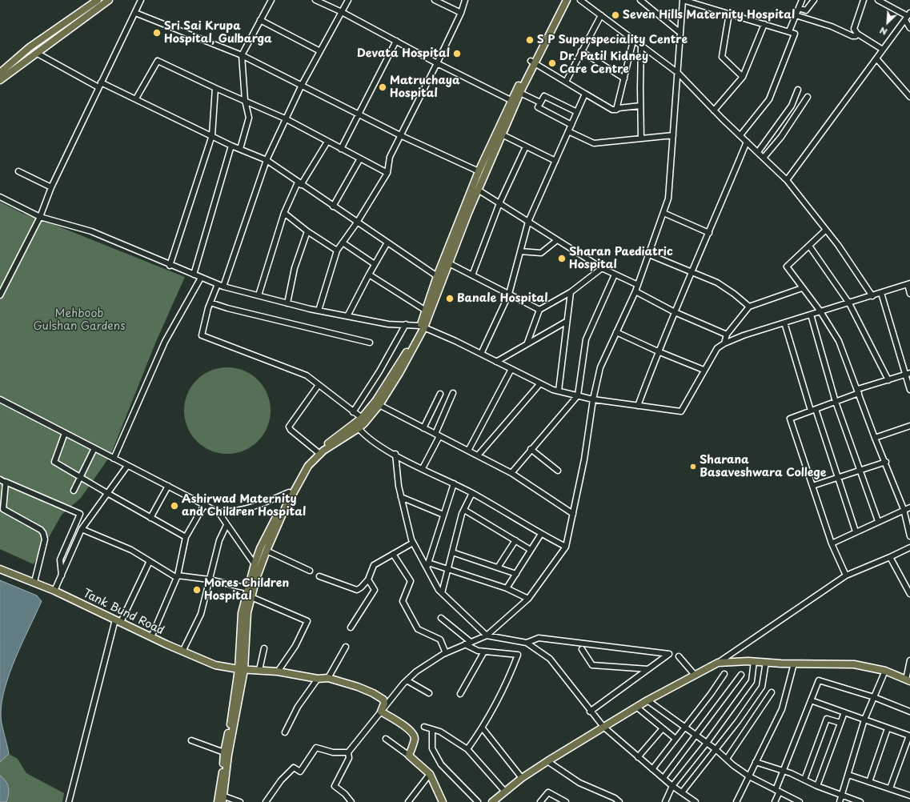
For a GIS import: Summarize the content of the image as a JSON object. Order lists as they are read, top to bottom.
{
  "streets": {
    "main road": ["Tank Bund Road"]
  },
  "parks": ["Mehboob Gulshan Gardens"],
  "places": [
    "Seven Hills Maternity Hospital",
    "Sri Sai Krupa Hospital, Gulbarga",
    "S P Superspeciality Centre",
    "Devata Hospital",
    "Dr. Patil Kidney Care Centre",
    "Matruchaya Hospital",
    "Sharan Paediatric Hospital",
    "Banale Hospital",
    "Sharana Basaveshwara College",
    "Ashirwad Maternity and Children Hospital",
    "Mores Children Hospital"
  ],
  "north": "bottom left"
}
